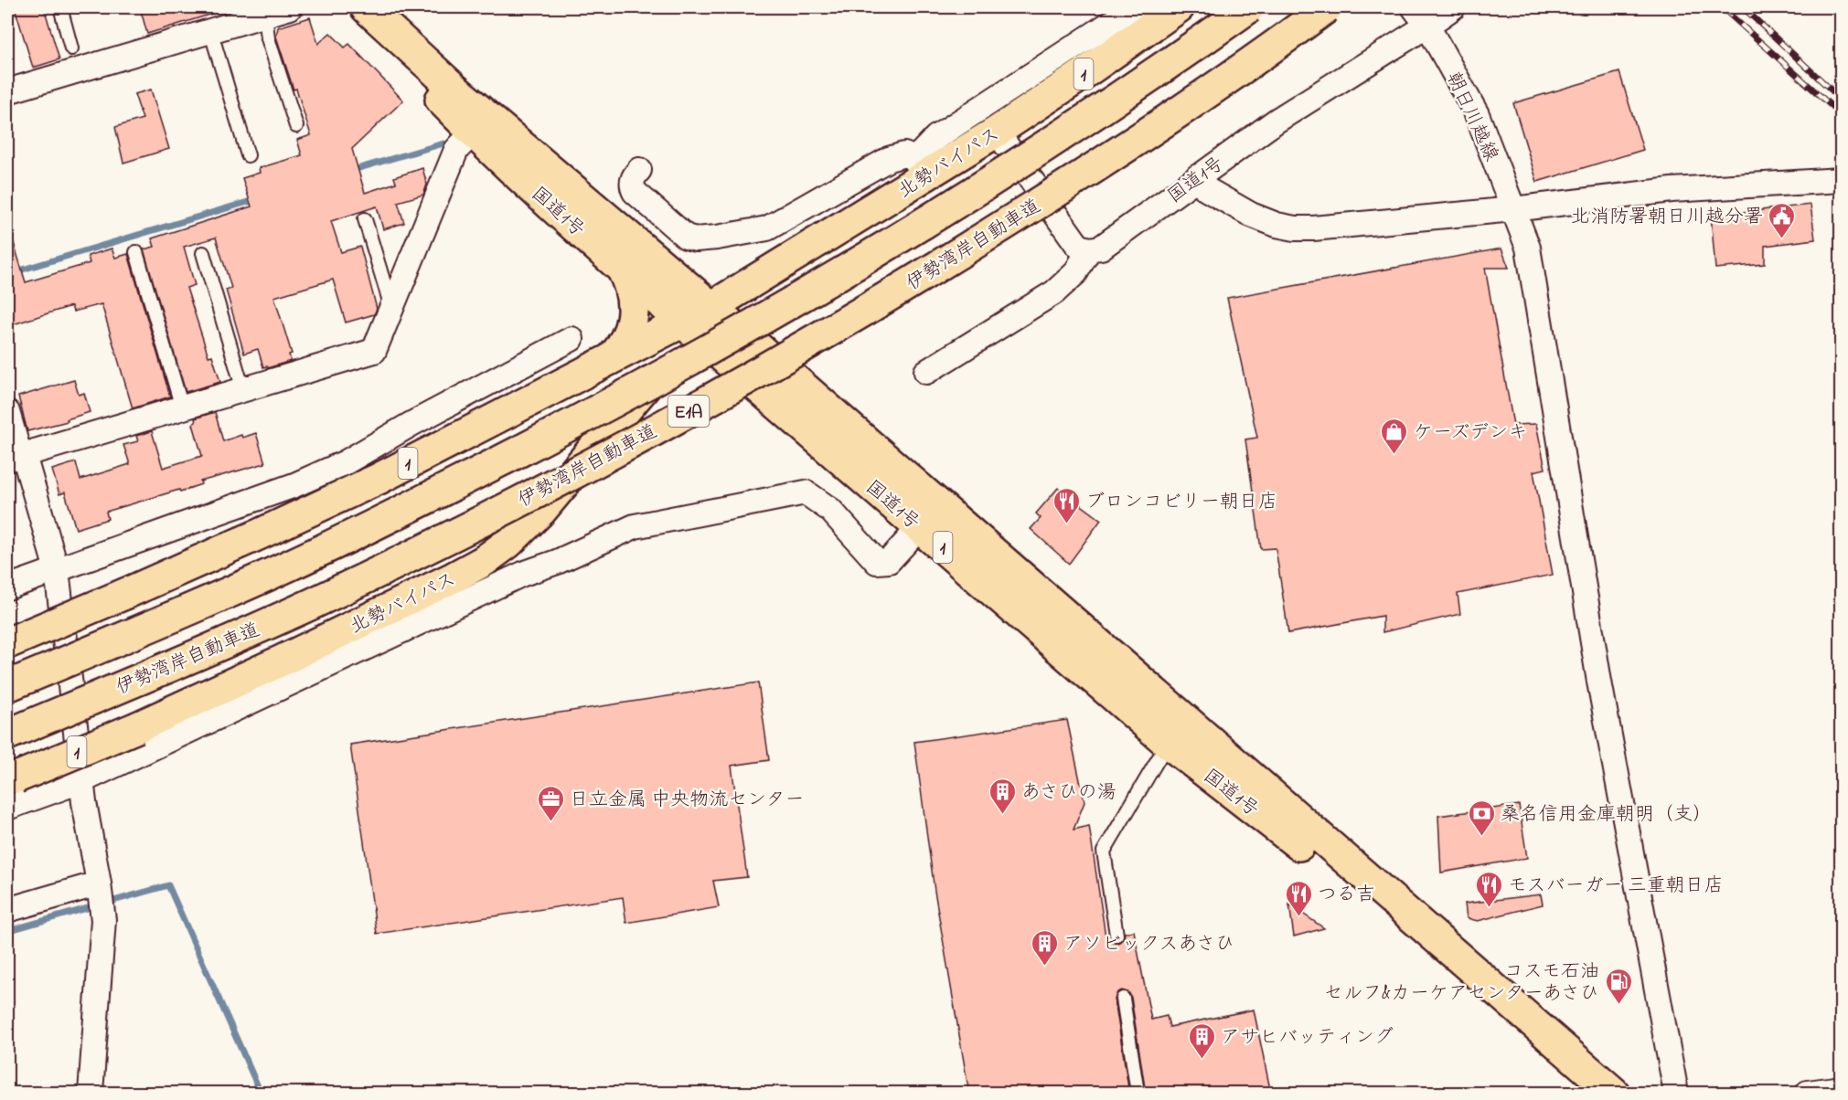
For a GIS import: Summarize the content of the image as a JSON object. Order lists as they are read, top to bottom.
{
  "streets": {
    "highway": [
      "1",
      "北勢バイパス",
      "国道1号",
      "伊勢湾岸自動車道",
      "E1A"
    ],
    "street": ["朝日川越線"]
  },
  "crossings": [
    ["1", "北勢バイパス"],
    ["朝日川越線", "国道1号"],
    ["北勢バイパス", "国道1号"]
  ],
  "places": {
    "public building": ["北消防署朝日川越分署"],
    "shop": ["ケーズデンキ"],
    "restaurant": ["ブロンコビリー朝日店", "モスバーガー 三重朝日店", "つる吉"],
    "building": ["あさひの湯", "アソビックスあさひ", "アサヒバッティング"],
    "office": ["日立金属 中央物流センター"],
    "bank": ["桑名信用金庫朝明（支）"],
    "fuel station": ["コスモ石油 セルフ&カーケアセンターあさひ"]
  }
}
